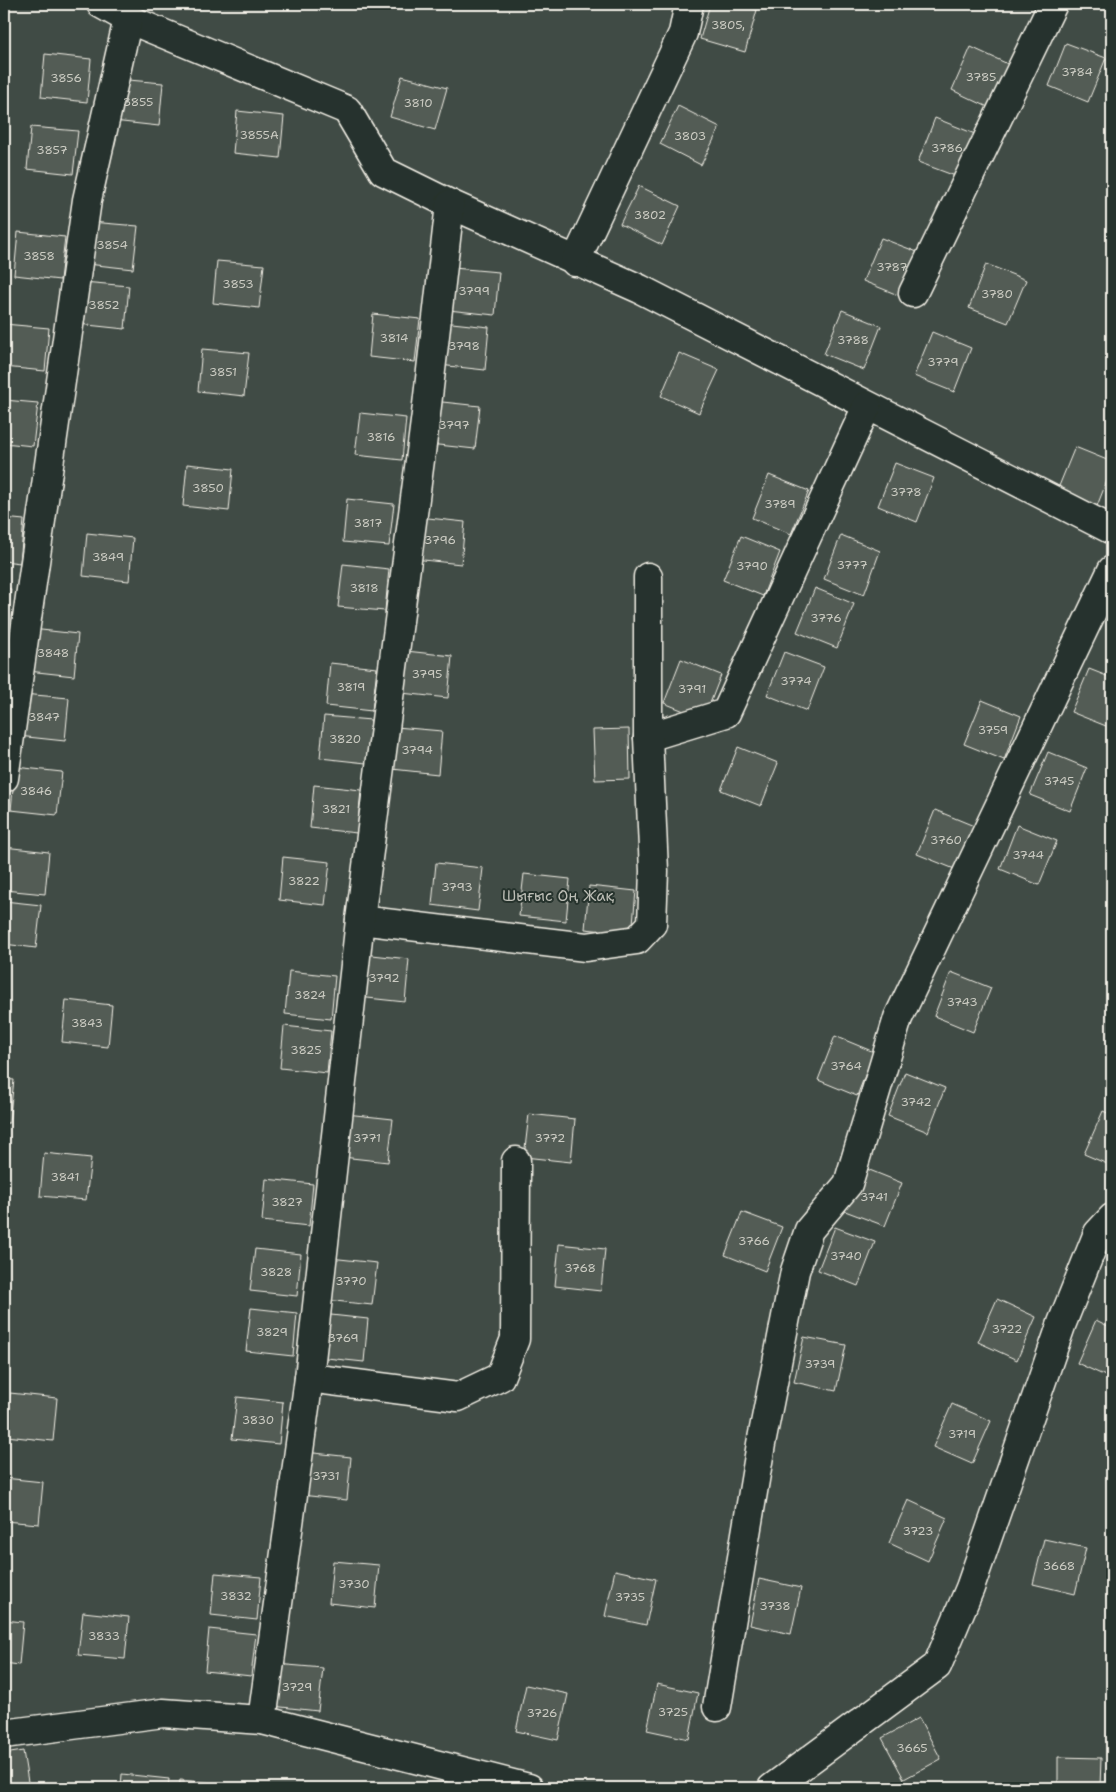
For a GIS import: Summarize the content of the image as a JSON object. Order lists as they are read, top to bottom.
{
  "parks": ["Шығыс Оң Жақ"],
  "house_numbers": [
    "3805,",
    "3784",
    "3785",
    "3856",
    "3855",
    "3810",
    "3855А",
    "3803",
    "3786",
    "3857",
    "3802",
    "3854",
    "3858",
    "3787",
    "3853",
    "3799",
    "3780",
    "3852",
    "3814",
    "3788",
    "3798",
    "3779",
    "3851",
    "3797",
    "3816",
    "3850",
    "3778",
    "3789",
    "3817",
    "3796",
    "3849",
    "3777",
    "3790",
    "3818",
    "3776",
    "3848",
    "3795",
    "3774",
    "3819",
    "3791",
    "3847",
    "3759",
    "3820",
    "3794",
    "3745",
    "3846",
    "3821",
    "3760",
    "3744",
    "3822",
    "3793",
    "3792",
    "3824",
    "3743",
    "3843",
    "3825",
    "3764",
    "3742",
    "3771",
    "3772",
    "3841",
    "3741",
    "3827",
    "3766",
    "3740",
    "3768",
    "3828",
    "3770",
    "3722",
    "3829",
    "3769",
    "3739",
    "3830",
    "3719",
    "3731",
    "3723",
    "3668",
    "3730",
    "3832",
    "3735",
    "3738",
    "3833",
    "3729",
    "3725",
    "3726",
    "3665"
  ]
}
